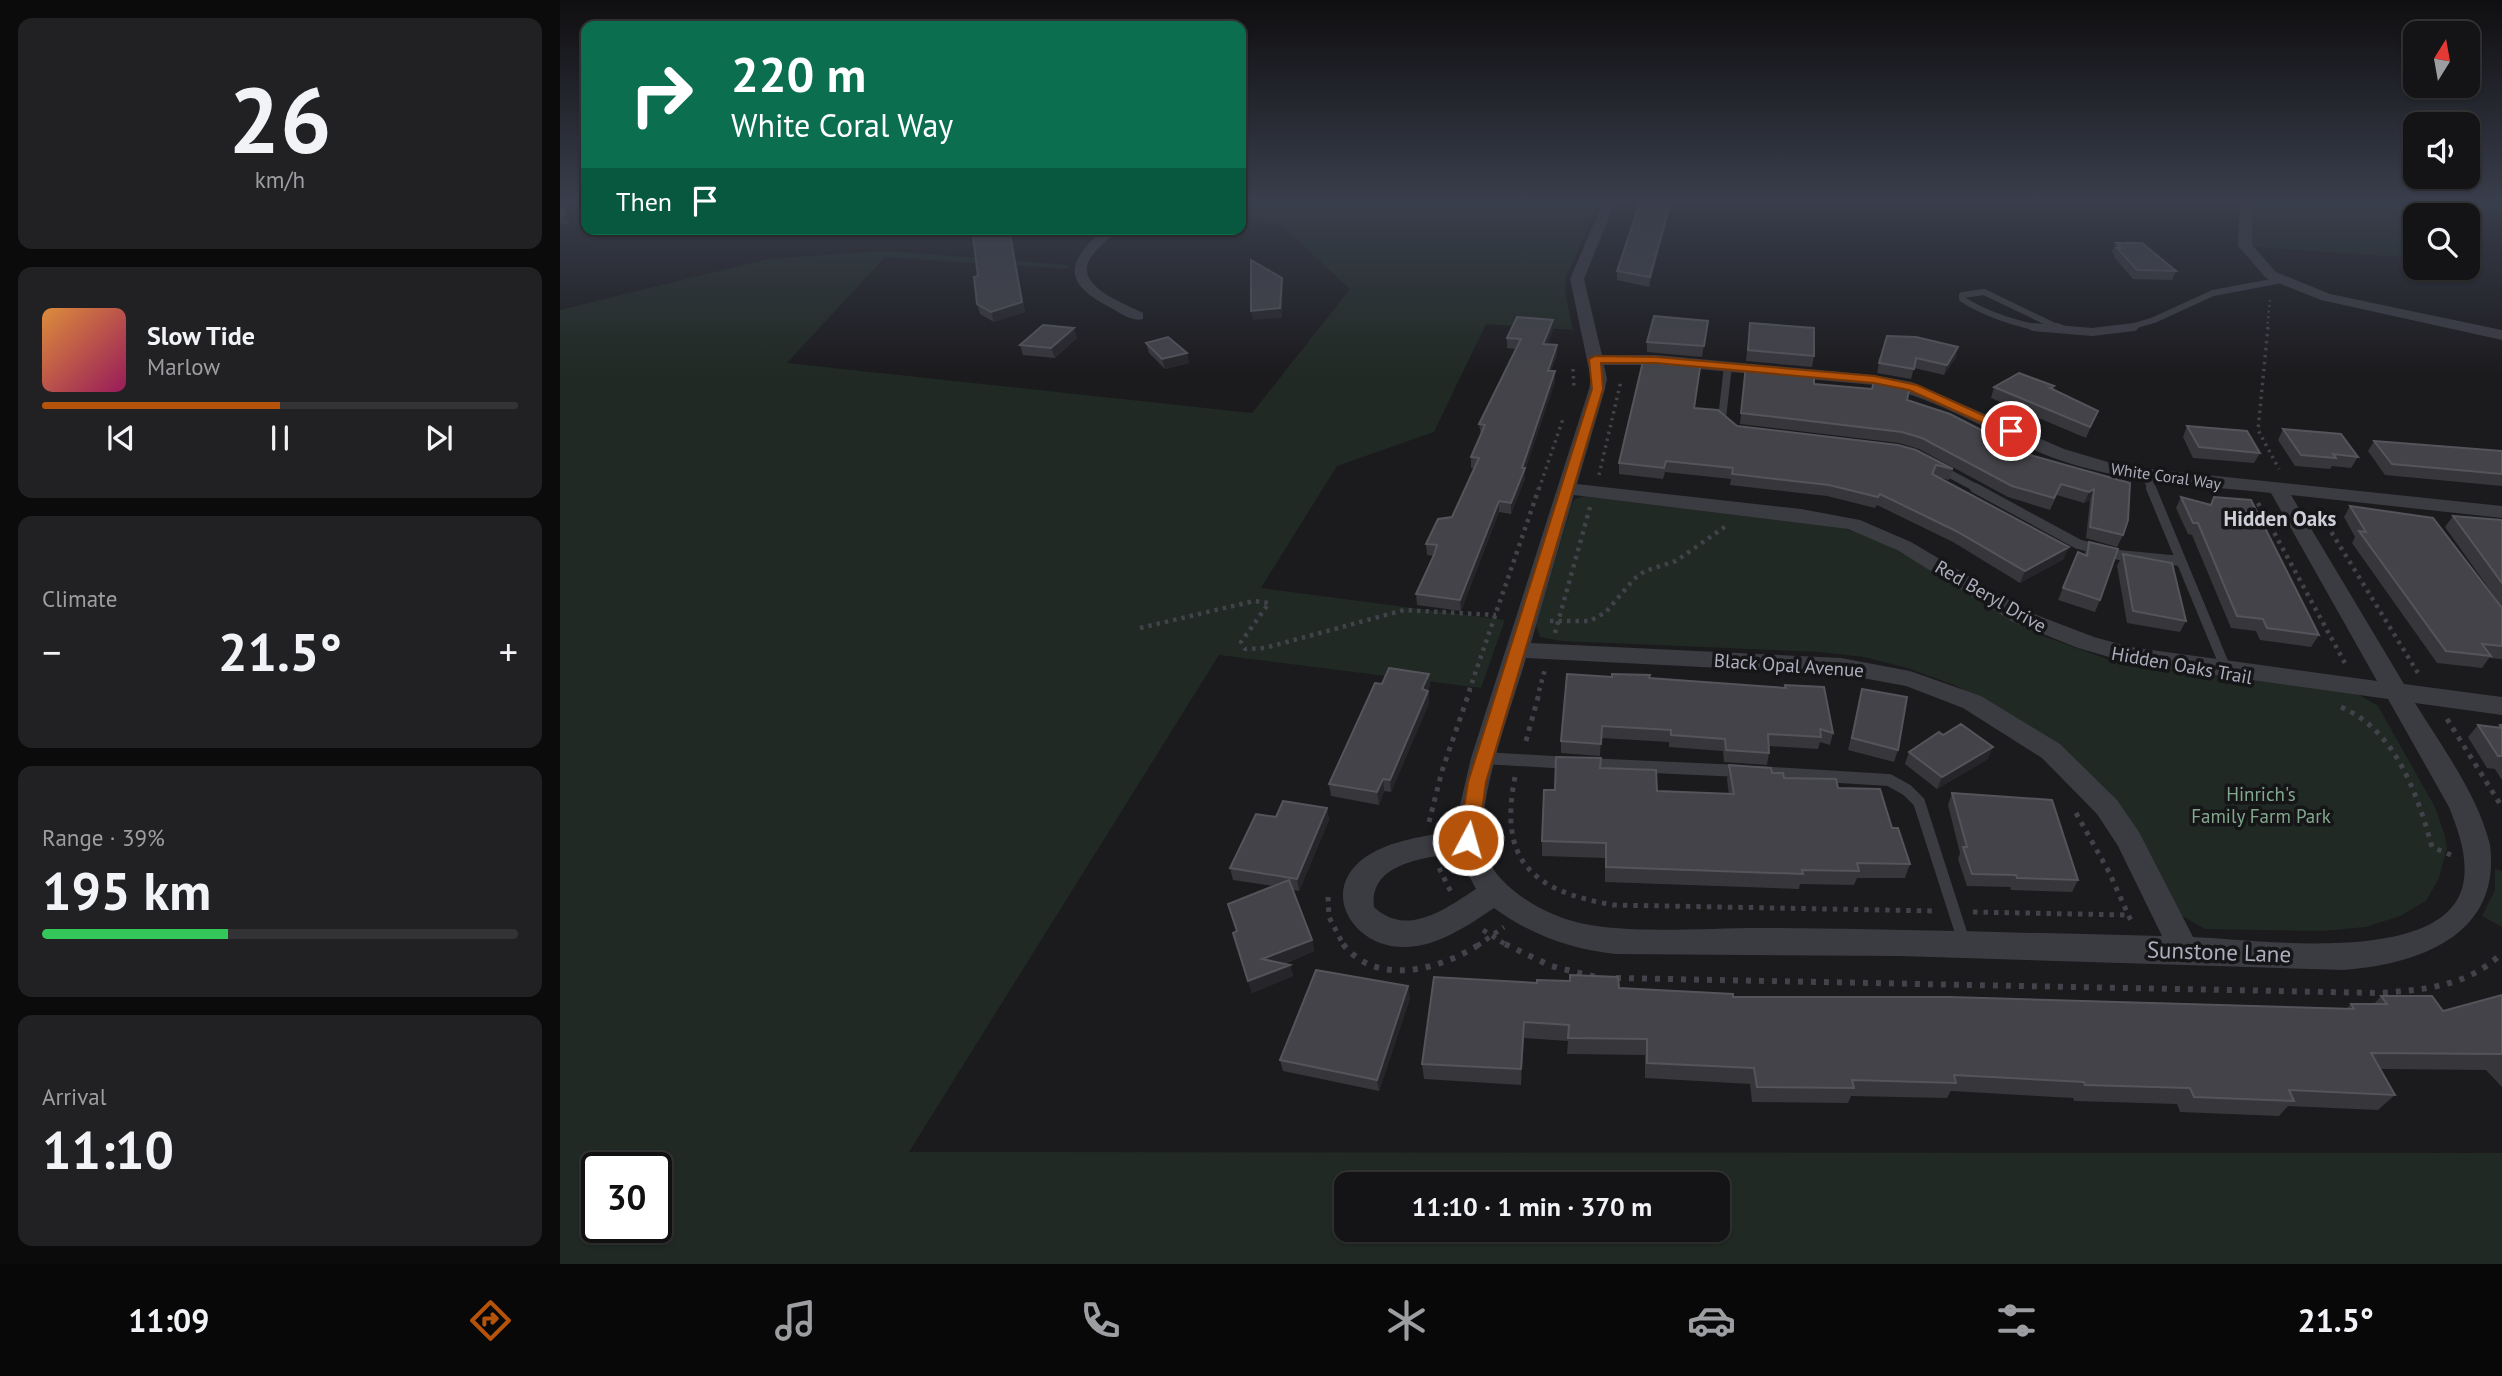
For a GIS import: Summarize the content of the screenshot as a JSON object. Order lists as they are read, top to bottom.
{
  "streets": {
    "street": [
      "White Coral Way",
      "Red Beryl Drive",
      "Black Opal Avenue",
      "Sunstone Lane"
    ]
  },
  "crossings": [
    ["Black Opal Avenue", "Sunstone Lane"]
  ],
  "districts": ["Hidden Oaks"],
  "parks": ["Hinrich's Family Farm Park"],
  "north": "top",
  "page": {
    "tile": [
      ["26", "km/h"],
      "Climate",
      ["Range · 39%", "195 km"],
      ["Arrival", "11:10"]
    ],
    "turn": ["220 m", "White Coral Way"],
    "then": "Then",
    "song": ["Slow Tide", "Marlow"],
    "heat": ["−", "21.5°", "+"],
    "limit": "30",
    "trip": "11:10 · 1 min · 370 m",
    "tabs": ["11:09", "21.5°"]
  }
}
